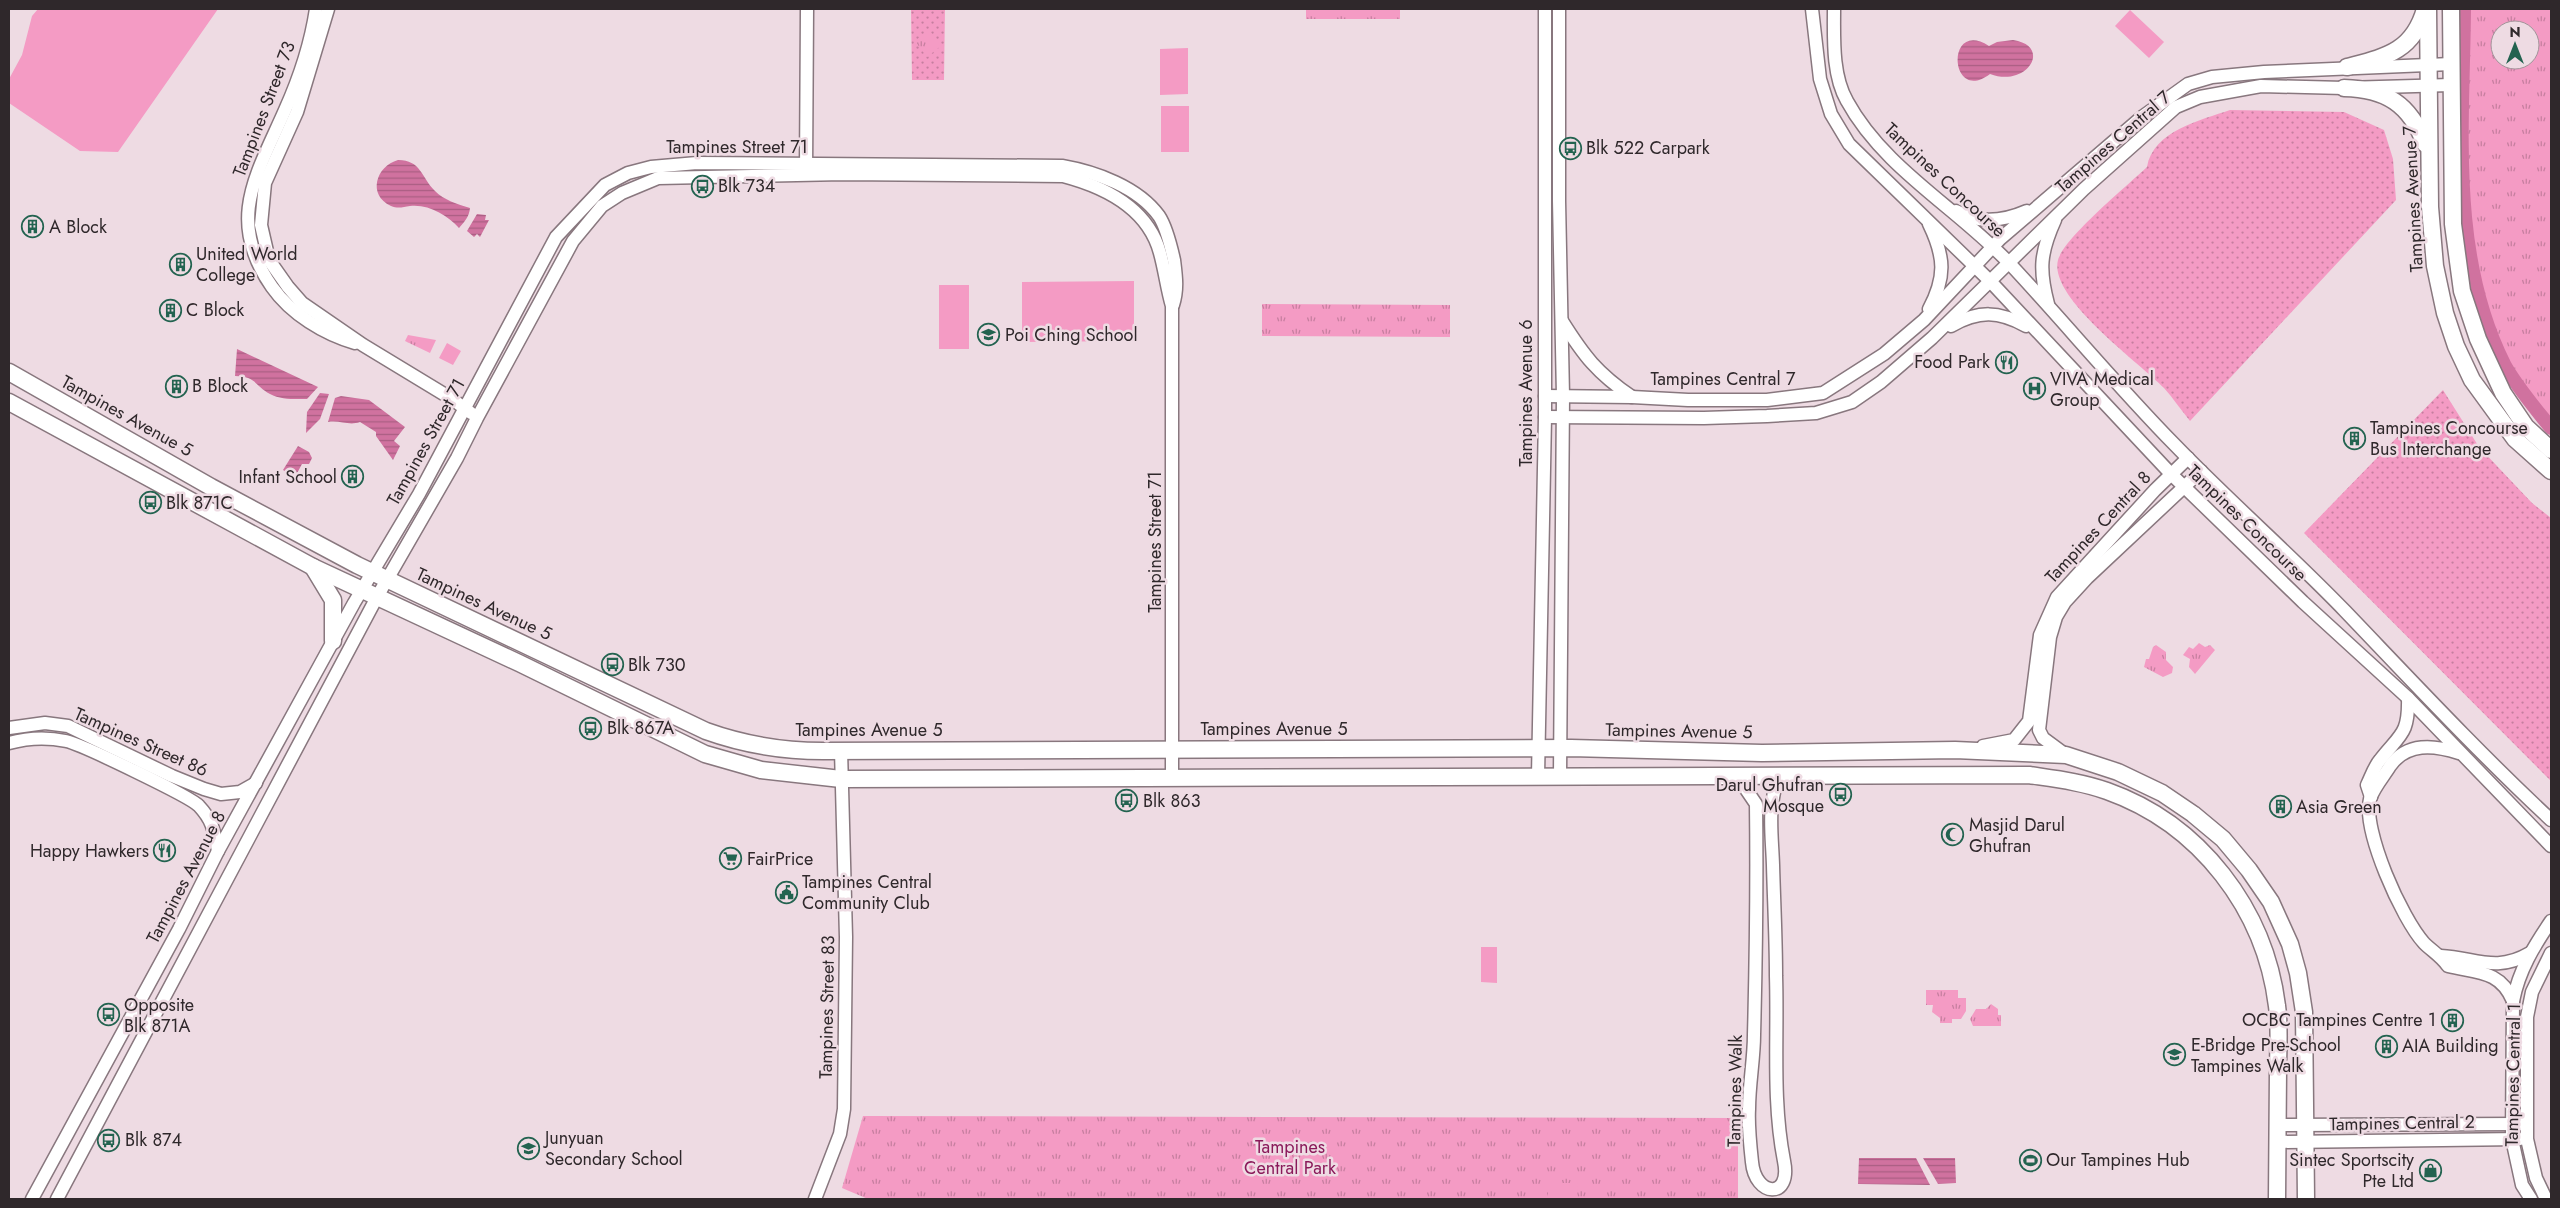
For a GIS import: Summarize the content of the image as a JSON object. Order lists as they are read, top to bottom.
{
  "streets": {
    "main road": ["Tampines Avenue 7", "Tampines Avenue 5"],
    "street": [
      "Tampines Street 73",
      "Tampines Central 7",
      "Tampines Street 71",
      "Tampines Concourse",
      "Tampines Avenue 6",
      "Tampines Central 8",
      "Tampines Street 86",
      "Tampines Avenue 8",
      "Tampines Street 83",
      "Tampines Central 1",
      "Tampines Walk",
      "Tampines Central 2"
    ]
  },
  "crossings": [
    ["Tampines Street 73", "Tampines Street 71"],
    ["Tampines Central 7", "Tampines Concourse"],
    ["Tampines Central 7", "Tampines Avenue 7"],
    ["Tampines Central 7", "Tampines Avenue 6"],
    ["Tampines Street 71", "Tampines Avenue 5"],
    ["Tampines Street 71", "Tampines Avenue 8"],
    ["Tampines Concourse", "Tampines Central 8"],
    ["Tampines Avenue 6", "Tampines Avenue 5"],
    ["Tampines Avenue 5", "Tampines Central 8"],
    ["Tampines Avenue 5", "Tampines Avenue 8"],
    ["Tampines Avenue 5", "Tampines Street 83"],
    ["Tampines Avenue 5", "Tampines Central 2"],
    ["Tampines Street 86", "Tampines Avenue 8"],
    ["Tampines Central 1", "Tampines Central 2"]
  ],
  "parks": ["Tampines Central Park"],
  "places": {
    "bus stop": [
      "Blk 522 Carpark",
      "Blk 734",
      "Blk 871C",
      "Blk 730",
      "Blk 867A",
      "Darul Ghufran Mosque",
      "Blk 863",
      "Opposite Blk 871A",
      "Blk 874"
    ],
    "building": [
      "A Block",
      "United World College",
      "C Block",
      "B Block",
      "Tampines Concourse Bus Interchange",
      "Infant School",
      "Asia Green",
      "OCBC Tampines Centre 1",
      "AIA Building"
    ],
    "school or university": ["Poi Ching School", "E-Bridge Pre-School Tampines Walk", "Junyuan Secondary School"],
    "restaurant": ["Food Park", "Happy Hawkers"],
    "hospital": ["VIVA Medical Group"],
    "mosque": ["Masjid Darul Ghufran"],
    "supermarket": ["FairPrice"],
    "public building": ["Tampines Central Community Club"],
    "sports": ["Our Tampines Hub"],
    "shop": ["Sintec Sportscity Pte Ltd"]
  },
  "north": "top"
}
